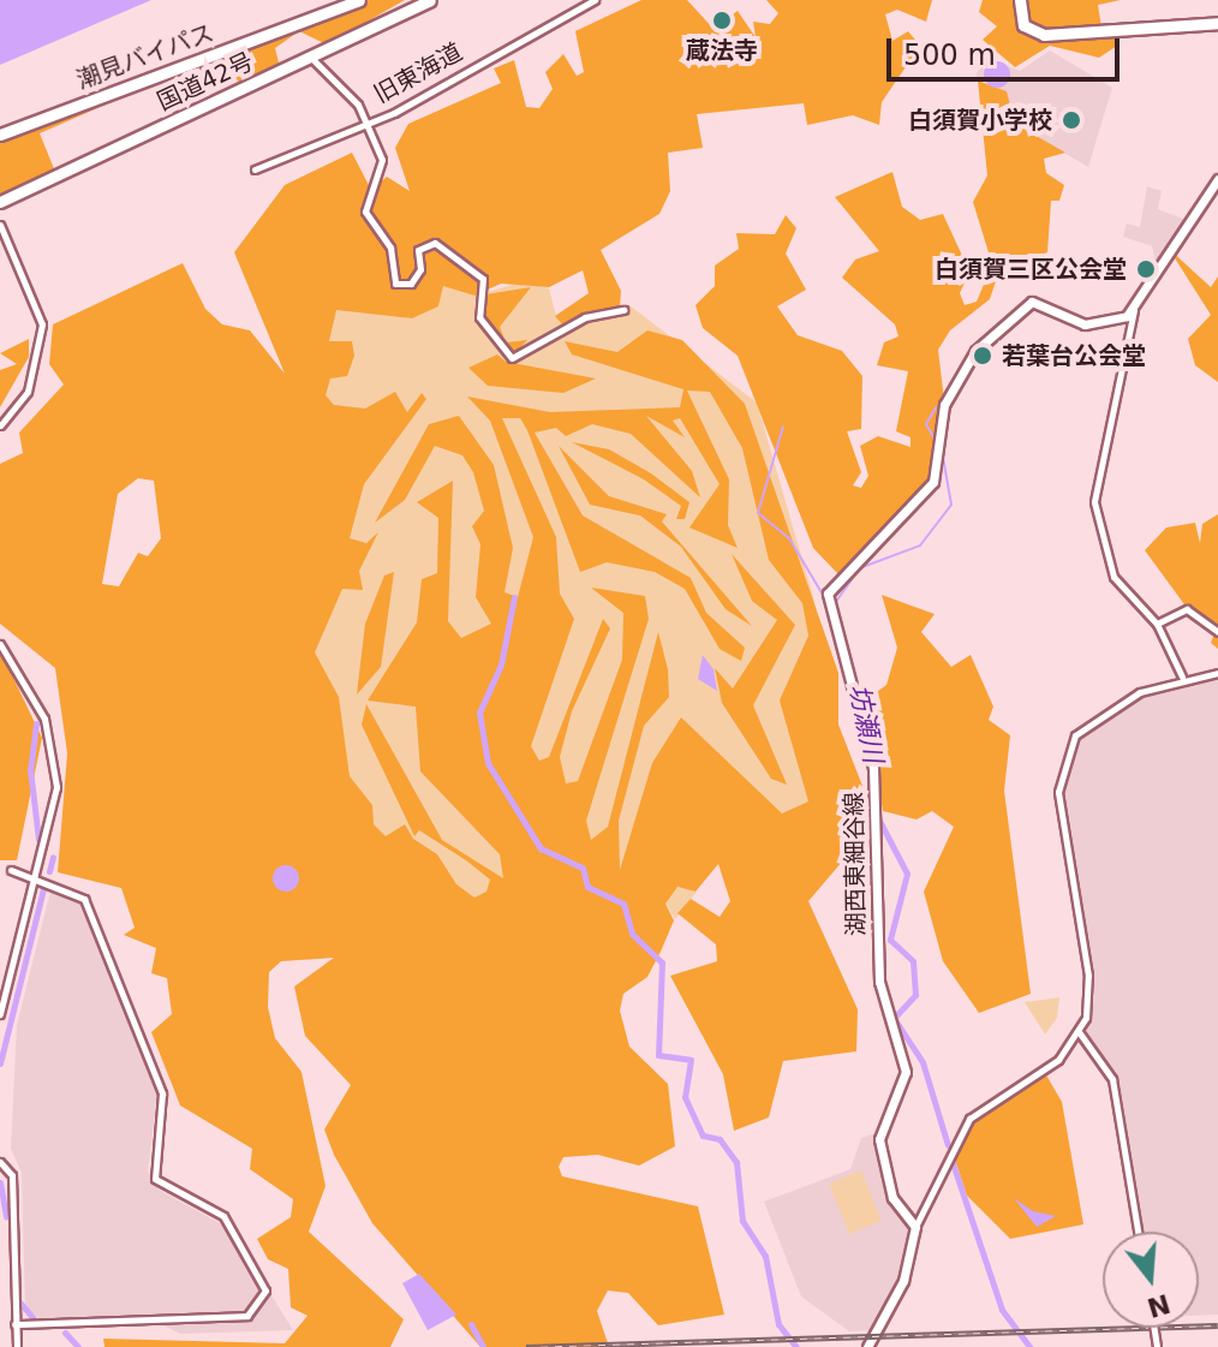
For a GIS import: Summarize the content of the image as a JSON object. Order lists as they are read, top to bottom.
{
  "streets": {
    "highway": ["潮見バイパス", "国道42号"],
    "main road": ["湖西東細谷線"],
    "street": ["旧東海道"]
  },
  "water": ["坊瀬川"],
  "places": [
    "蔵法寺",
    "白須賀小学校",
    "白須賀三区公会堂",
    "若葉台公会堂"
  ],
  "scale_bar": "500 m",
  "north": "bottom"
}
